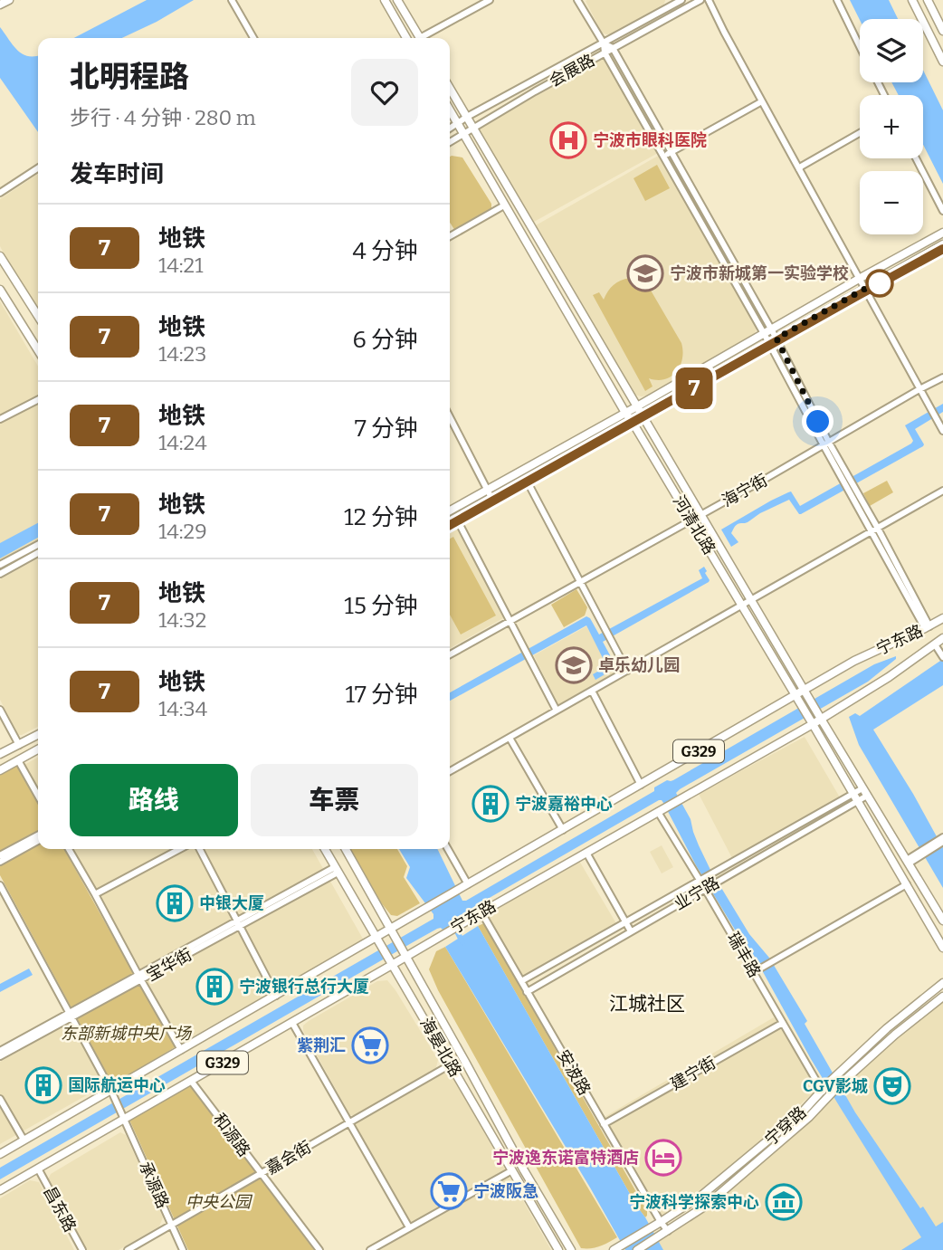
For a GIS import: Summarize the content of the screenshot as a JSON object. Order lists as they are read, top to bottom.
{
  "streets": {
    "main road": [
      "河清北路",
      "宁东路",
      "G329",
      "海晏北路",
      "宁穿路"
    ],
    "street": [
      "会展路",
      "海宁街",
      "业宁路",
      "瑞丰路",
      "宝华街",
      "安波路",
      "建宁街",
      "和源路",
      "嘉会街",
      "承源路",
      "昌东路"
    ]
  },
  "crossings": [
    ["会展路", "河清北路"],
    ["海宁街", "河清北路"],
    ["河清北路", "宁东路"],
    ["河清北路", "业宁路"],
    ["宁东路", "瑞丰路"],
    ["宁东路", "海晏北路"],
    ["宁东路", "安波路"],
    ["宁东路", "和源路"],
    ["宁东路", "承源路"],
    ["宁东路", "昌东路"],
    ["业宁路", "瑞丰路"],
    ["业宁路", "安波路"],
    ["瑞丰路", "建宁街"],
    ["瑞丰路", "宁穿路"],
    ["宝华街", "海晏北路"],
    ["宝华街", "承源路"],
    ["海晏北路", "嘉会街"],
    ["安波路", "建宁街"],
    ["安波路", "宁穿路"],
    ["和源路", "嘉会街"],
    ["嘉会街", "承源路"]
  ],
  "districts": ["江城社区"],
  "parks": ["东部新城中央广场", "中央公园"],
  "places": {
    "hospital": ["宁波市眼科医院"],
    "school or university": ["宁波市新城第一实验学校", "卓乐幼儿园"],
    "building": [
      "宁波嘉裕中心",
      "中银大厦",
      "宁波银行总行大厦",
      "国际航运中心"
    ],
    "supermarket": ["紫荆汇", "宁波阪急"],
    "theatre": ["CGV影城"],
    "hotel": ["宁波逸东诺富特酒店"],
    "museum": ["宁波科学探索中心"]
  },
  "lines": ["metro line 7"],
  "page": {
    "on_map": "7",
    "map_buttons": ["+", "−"],
    "heading": [
      ["北明程路", "步行 · 4 分钟 · 280 m"],
      "发车时间"
    ],
    "list": [
      {
        "mark": "7",
        "name": "地铁",
        "note": "14:21",
        "value": "4 分钟"
      },
      {
        "mark": "7",
        "name": "地铁",
        "note": "14:23",
        "value": "6 分钟"
      },
      {
        "mark": "7",
        "name": "地铁",
        "note": "14:24",
        "value": "7 分钟"
      },
      {
        "mark": "7",
        "name": "地铁",
        "note": "14:29",
        "value": "12 分钟"
      },
      {
        "mark": "7",
        "name": "地铁",
        "note": "14:32",
        "value": "15 分钟"
      },
      {
        "mark": "7",
        "name": "地铁",
        "note": "14:34",
        "value": "17 分钟"
      }
    ],
    "buttons": ["路线", "车票"]
  }
}
